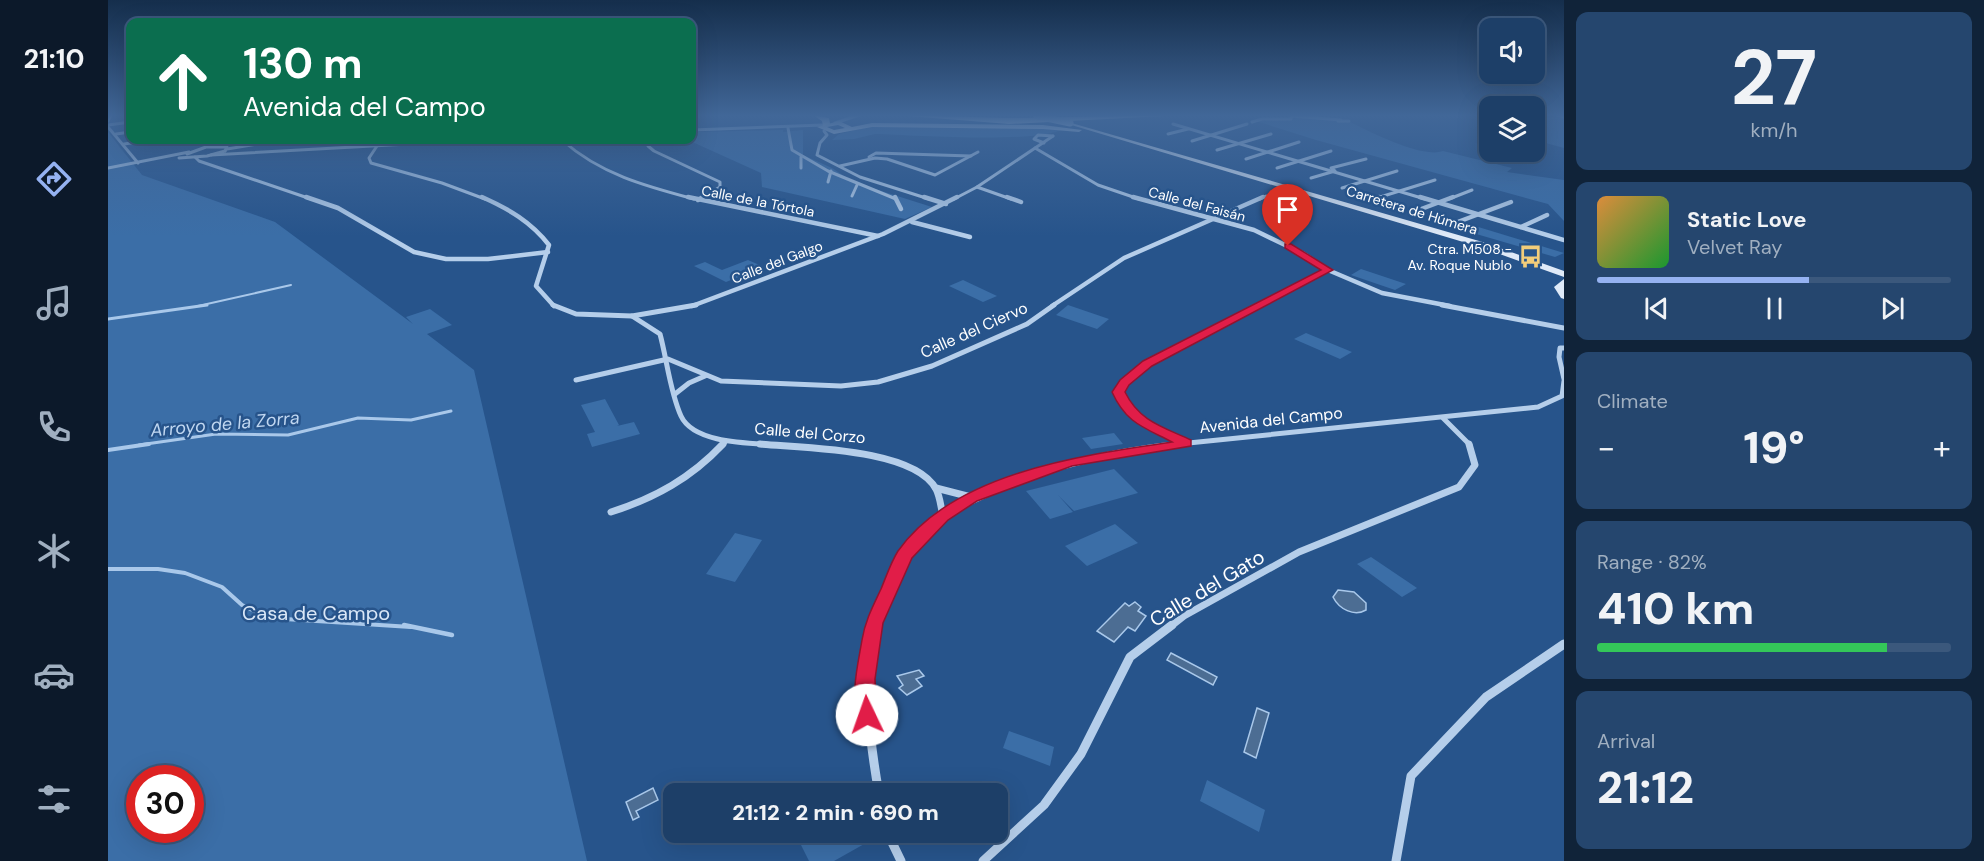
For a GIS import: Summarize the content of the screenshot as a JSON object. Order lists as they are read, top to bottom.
{
  "streets": {
    "main road": ["Carretera de Húmera"],
    "street": [
      "Calle de la Tórtola",
      "Calle del Faisán",
      "Calle del Galgo",
      "Calle del Ciervo",
      "Avenida del Campo",
      "Calle del Corzo",
      "Calle del Gato"
    ]
  },
  "crossings": [
    ["Calle de la Tórtola", "Calle del Galgo"],
    ["Calle del Faisán", "Calle del Ciervo"],
    ["Calle del Galgo", "Calle del Corzo"],
    ["Calle del Ciervo", "Calle del Corzo"],
    ["Avenida del Campo", "Calle del Gato"]
  ],
  "water": ["Arroyo de la Zorra"],
  "parks": ["Casa de Campo"],
  "places": {
    "bus stop": ["Ctra. M508 - Av. Roque Nublo"]
  },
  "page": {
    "tabs": "21:10",
    "tile": [
      ["27", "km/h"],
      "Climate",
      ["Range · 82%", "410 km"],
      ["Arrival", "21:12"]
    ],
    "turn": ["130 m", "Avenida del Campo"],
    "song": ["Static Love", "Velvet Ray"],
    "heat": ["−", "19°", "+"],
    "limit": "30",
    "trip": "21:12 · 2 min · 690 m"
  }
}
